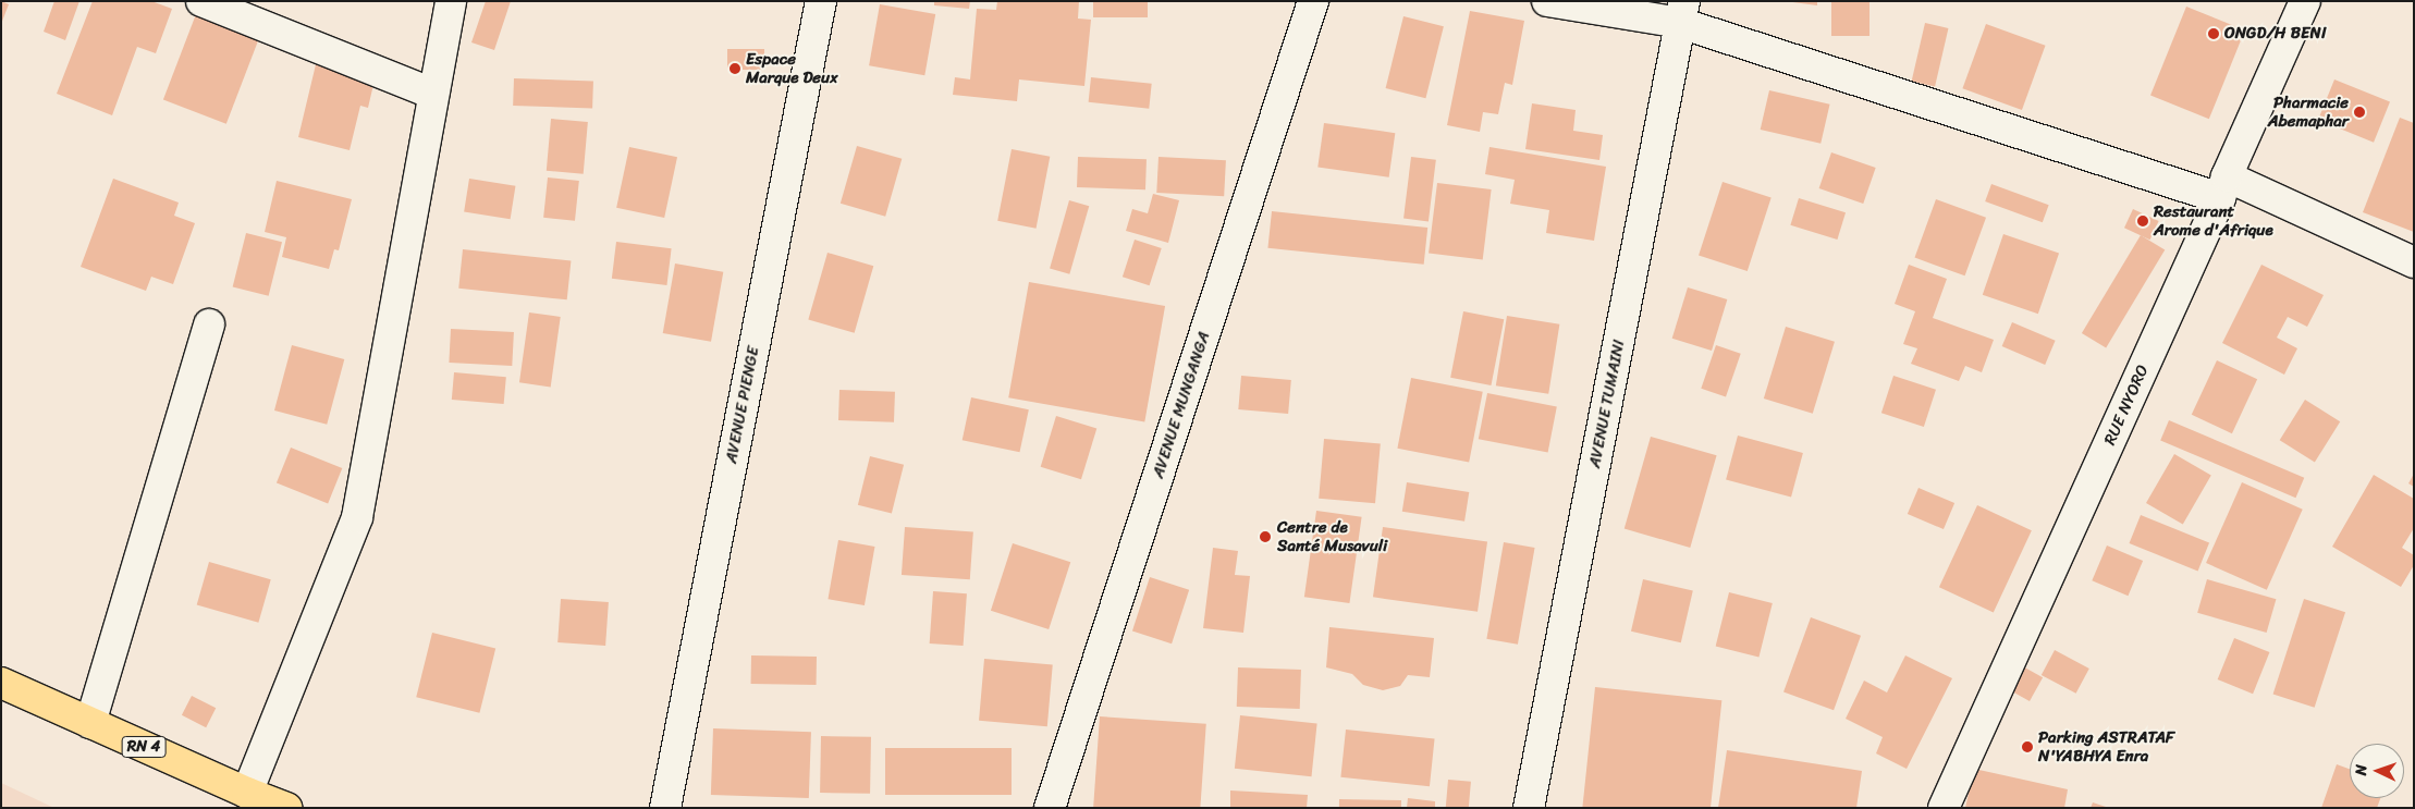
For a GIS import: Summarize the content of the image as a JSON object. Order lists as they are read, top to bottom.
{
  "streets": {
    "highway": ["RN 4"],
    "street": [
      "AVENUE TUMAINI",
      "AVENUE PIENGE",
      "AVENUE MUNGANGA",
      "RUE NYORO"
    ]
  },
  "places": [
    "ONGD/H BENI",
    "Espace Marque Deux",
    "Pharmacie Abemaphar",
    "Restaurant Arome d'Afrique",
    "Centre de Santé Musavuli",
    "Parking ASTRATAF N'YABHYA Enra"
  ],
  "north": "left"
}
